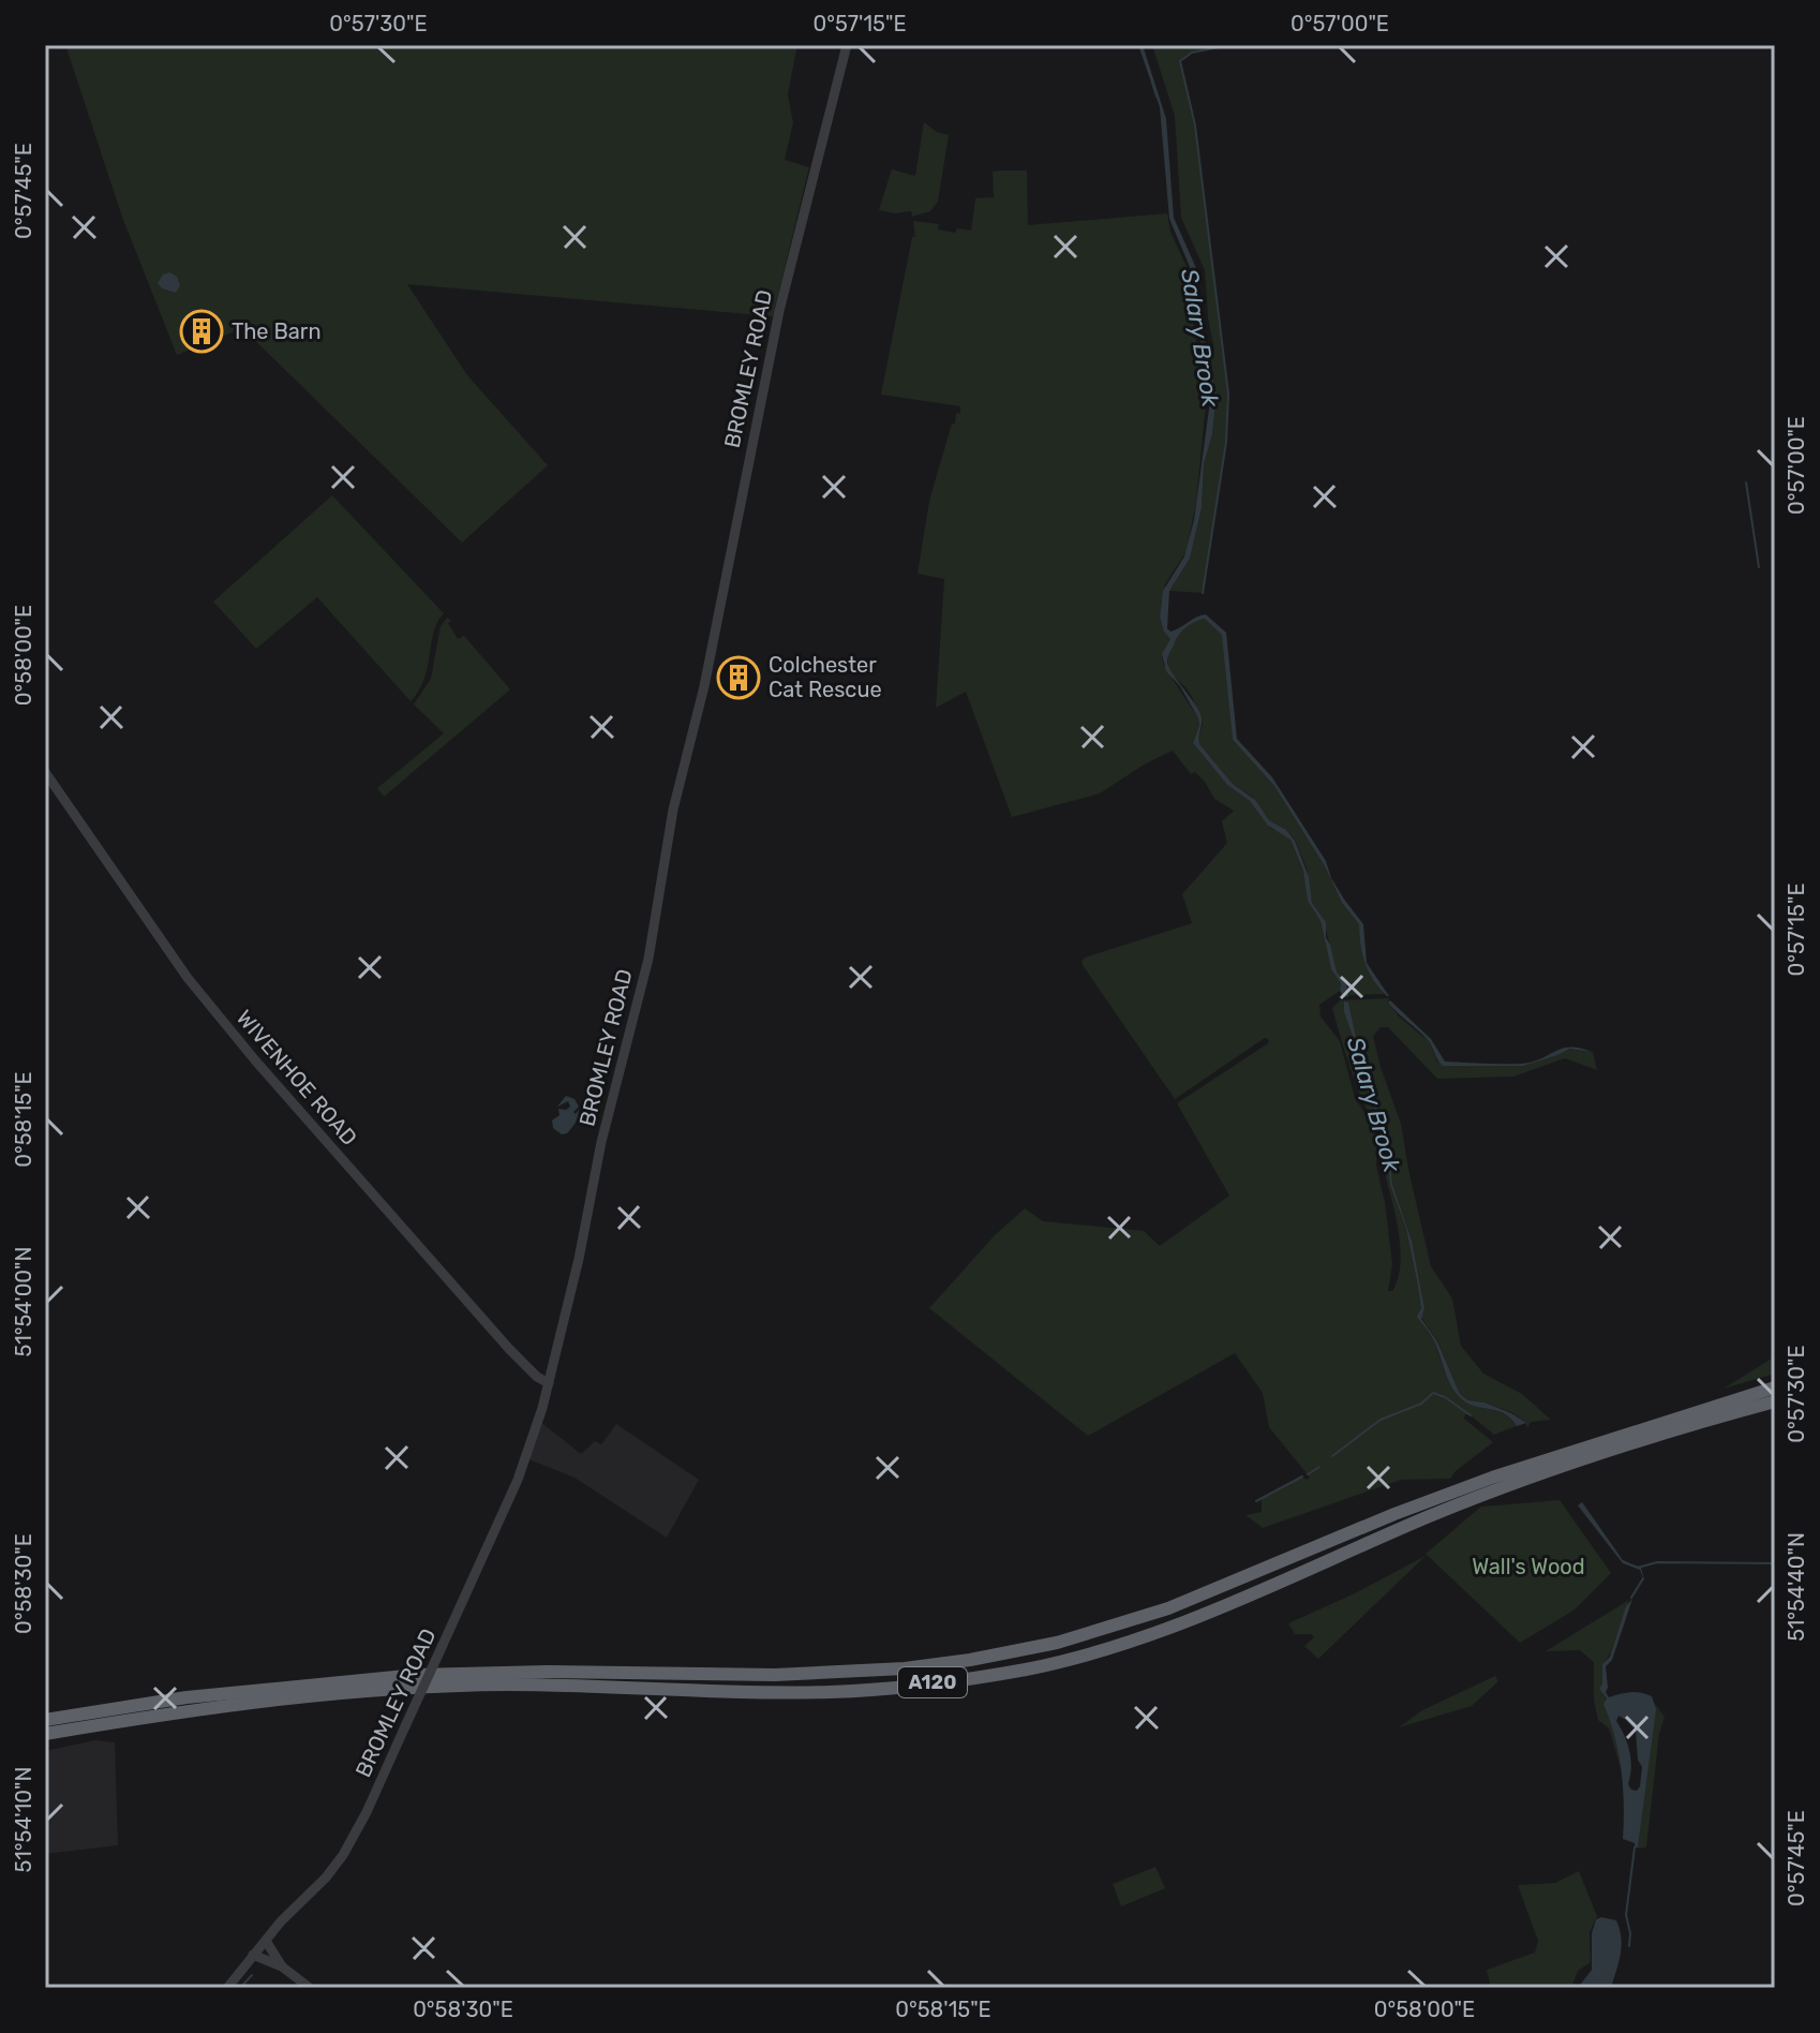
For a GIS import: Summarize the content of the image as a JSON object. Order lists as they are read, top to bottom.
{
  "streets": {
    "highway": ["A120"],
    "street": ["BROMLEY ROAD", "WIVENHOE ROAD"]
  },
  "crossings": [
    ["BROMLEY ROAD", "WIVENHOE ROAD"]
  ],
  "water": ["Salary Brook"],
  "parks": ["Wall's Wood"],
  "places": {
    "building": ["The Barn", "Colchester Cat Rescue"]
  },
  "coordinates": [
    "0°57'30\"E",
    "0°57'15\"E",
    "0°57'00\"E",
    "0°57'45\"E",
    "0°58'00\"E",
    "0°58'15\"E",
    "51°54'00\"N",
    "0°58'30\"E",
    "51°54'40\"N",
    "51°54'10\"N"
  ]
}
